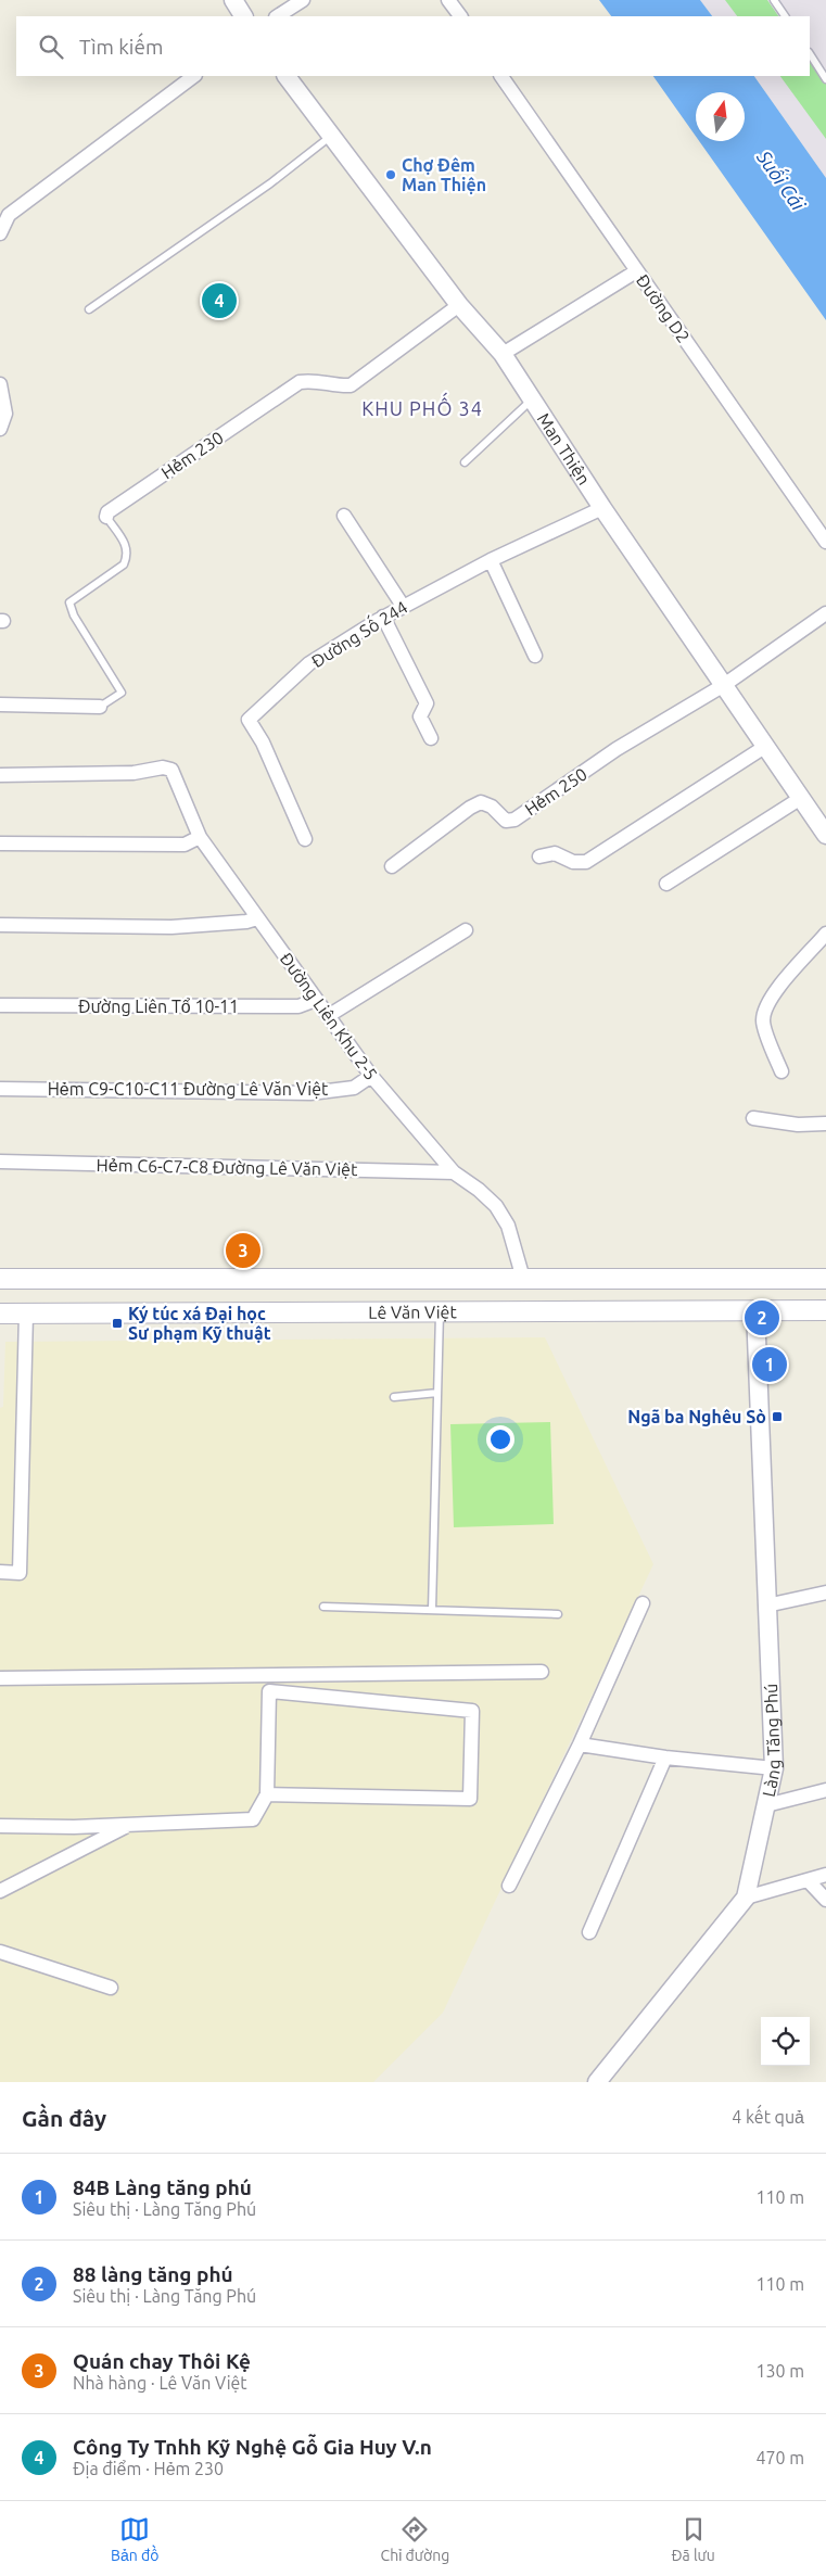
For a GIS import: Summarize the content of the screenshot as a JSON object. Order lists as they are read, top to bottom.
{
  "streets": {
    "main road": ["Lê Văn Việt"],
    "street": [
      "Đường D2",
      "Man Thiện",
      "Hẻm 230",
      "Đường Số 244",
      "Hẻm 250",
      "Đường Liên Tổ 10-11",
      "Đường Liên Khu 2-5",
      "Hẻm C9-C10-C11 Đường Lê Văn Việt",
      "Hẻm C6-C7-C8 Đường Lê Văn Việt",
      "Làng Tăng Phú"
    ]
  },
  "crossings": [
    ["Man Thiện", "Hẻm 230"],
    ["Man Thiện", "Đường Số 244"],
    ["Man Thiện", "Hẻm 250"],
    ["Đường Liên Tổ 10-11", "Đường Liên Khu 2-5"],
    ["Đường Liên Khu 2-5", "Hẻm C9-C10-C11 Đường Lê Văn Việt"],
    ["Đường Liên Khu 2-5", "Hẻm C6-C7-C8 Đường Lê Văn Việt"],
    ["Đường Liên Khu 2-5", "Lê Văn Việt"],
    ["Lê Văn Việt", "Làng Tăng Phú"]
  ],
  "districts": ["KHU PHỐ 34"],
  "water": ["Suối Cái"],
  "places": {
    "other": ["Chợ Đêm Man Thiện"],
    "transit": ["Ký túc xá Đại học Sư phạm Kỹ thuật", "Ngã ba Nghêu Sò"]
  },
  "north": "top",
  "page": {
    "search": "Tìm kiếm",
    "pins": [
      "4",
      "3",
      "2",
      "1"
    ],
    "heading": ["Gần đây", "4 kết quả"],
    "list": [
      {
        "mark": "1",
        "name": "84B Làng tăng phú",
        "note": "Siêu thị · Làng Tăng Phú",
        "value": "110 m"
      },
      {
        "mark": "2",
        "name": "88 làng tăng phú",
        "note": "Siêu thị · Làng Tăng Phú",
        "value": "110 m"
      },
      {
        "mark": "3",
        "name": "Quán chay Thôi Kệ",
        "note": "Nhà hàng · Lê Văn Việt",
        "value": "130 m"
      },
      {
        "mark": "4",
        "name": "Công Ty Tnhh Kỹ Nghệ Gỗ Gia Huy V.n",
        "note": "Địa điểm · Hẻm 230",
        "value": "470 m"
      }
    ],
    "nav": ["Bản đồ", "Chỉ đường", "Đã lưu"]
  }
}
